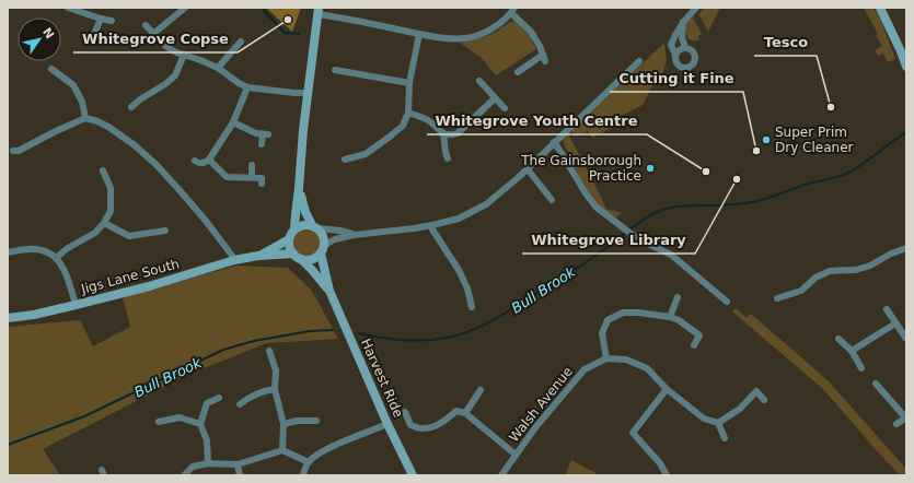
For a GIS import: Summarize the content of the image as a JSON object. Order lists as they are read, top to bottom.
{
  "streets": {
    "street": ["Jigs Lane South", "Harvest Ride", "Walsh Avenue"]
  },
  "crossings": [
    ["Jigs Lane South", "Harvest Ride"]
  ],
  "water": ["Bull Brook"],
  "places": [
    "Whitegrove Copse",
    "Tesco",
    "Super Prim Dry Cleaner",
    "Cutting it Fine",
    "The Gainsborough Practice",
    "Whitegrove Youth Centre",
    "Whitegrove Library"
  ],
  "north": "top right"
}
